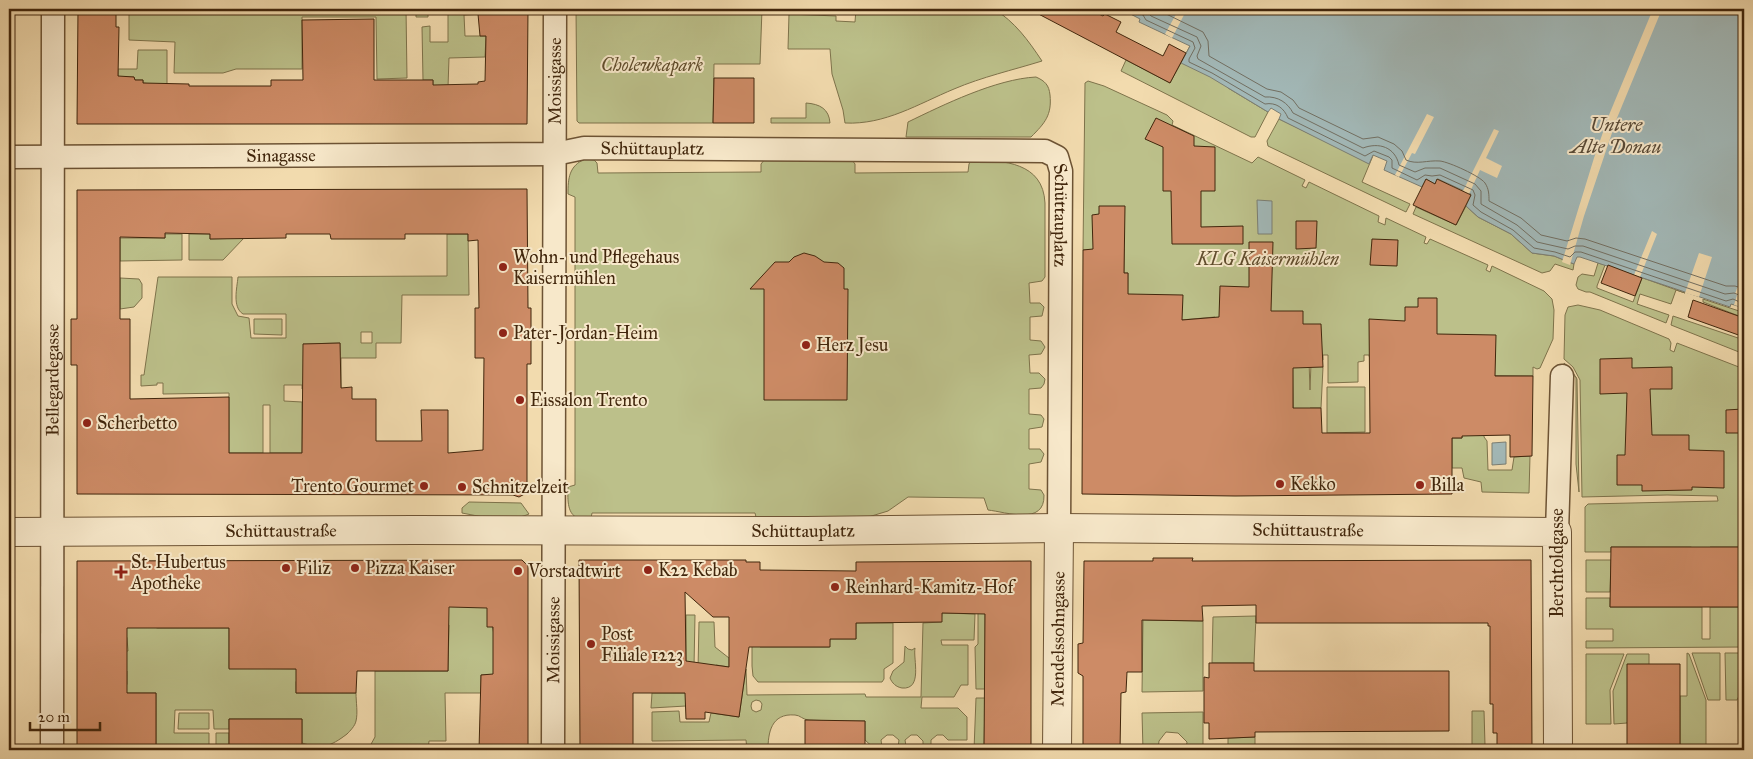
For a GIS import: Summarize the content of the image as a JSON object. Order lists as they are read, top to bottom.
{
  "streets": {
    "street": [
      "Moissigasse",
      "Schüttauplatz",
      "Sinagasse",
      "Bellegardegasse",
      "Schüttaustraße",
      "Berchtoldgasse",
      "Mendelssohngasse"
    ]
  },
  "crossings": [
    ["Moissigasse", "Schüttauplatz"],
    ["Moissigasse", "Sinagasse"],
    ["Moissigasse", "Schüttaustraße"],
    ["Schüttauplatz", "Sinagasse"],
    ["Schüttauplatz", "Schüttaustraße"],
    ["Schüttauplatz", "Mendelssohngasse"],
    ["Sinagasse", "Bellegardegasse"],
    ["Bellegardegasse", "Schüttaustraße"],
    ["Schüttaustraße", "Berchtoldgasse"],
    ["Schüttaustraße", "Mendelssohngasse"]
  ],
  "water": ["Untere Alte Donau"],
  "parks": ["Cholewkapark", "KLG Kaisermühlen"],
  "places": {
    "other": [
      "Wohn- und Pflegehaus Kaisermühlen",
      "Pater-Jordan-Heim",
      "Herz Jesu",
      "Eissalon Trento",
      "Scherbetto",
      "Kekko",
      "Billa",
      "Trento Gourmet",
      "Schnitzelzeit",
      "Filiz",
      "Pizza Kaiser",
      "K22 Kebab",
      "Vorstadtwirt",
      "Reinhard-Kamitz-Hof",
      "Post Filiale 1223"
    ],
    "health": ["St. Hubertus Apotheke"]
  },
  "scale_bar": "20 m"
}
